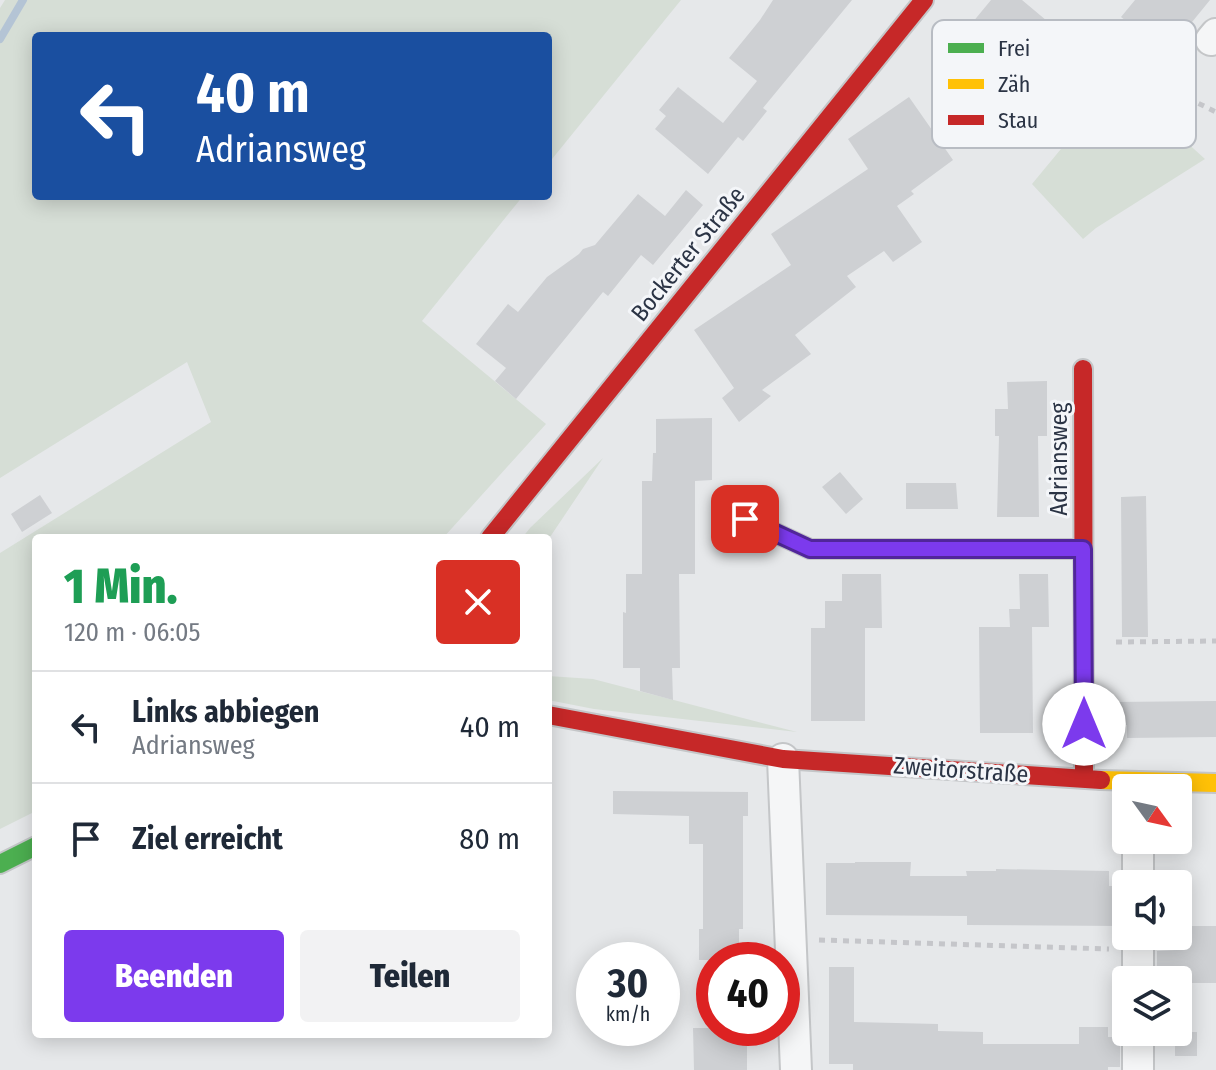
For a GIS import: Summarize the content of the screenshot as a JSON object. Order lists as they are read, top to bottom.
{
  "streets": {
    "street": ["Bockerter Straße", "Adriansweg", "Zweitorstraße"]
  },
  "crossings": [
    ["Adriansweg", "Zweitorstraße"]
  ],
  "legend": ["Frei", "Zäh", "Stau"],
  "north": "bottom right",
  "page": {
    "turn": ["40 m", "Adriansweg"],
    "heading": ["1 Min.", "120 m · 06:05"],
    "list": [
      {
        "name": "Links abbiegen",
        "note": "Adriansweg",
        "value": "40 m"
      },
      {
        "name": "Ziel erreicht",
        "value": "80 m"
      }
    ],
    "buttons": ["Beenden", "Teilen"],
    "speed": "30 km/h",
    "limit": "40"
  }
}
